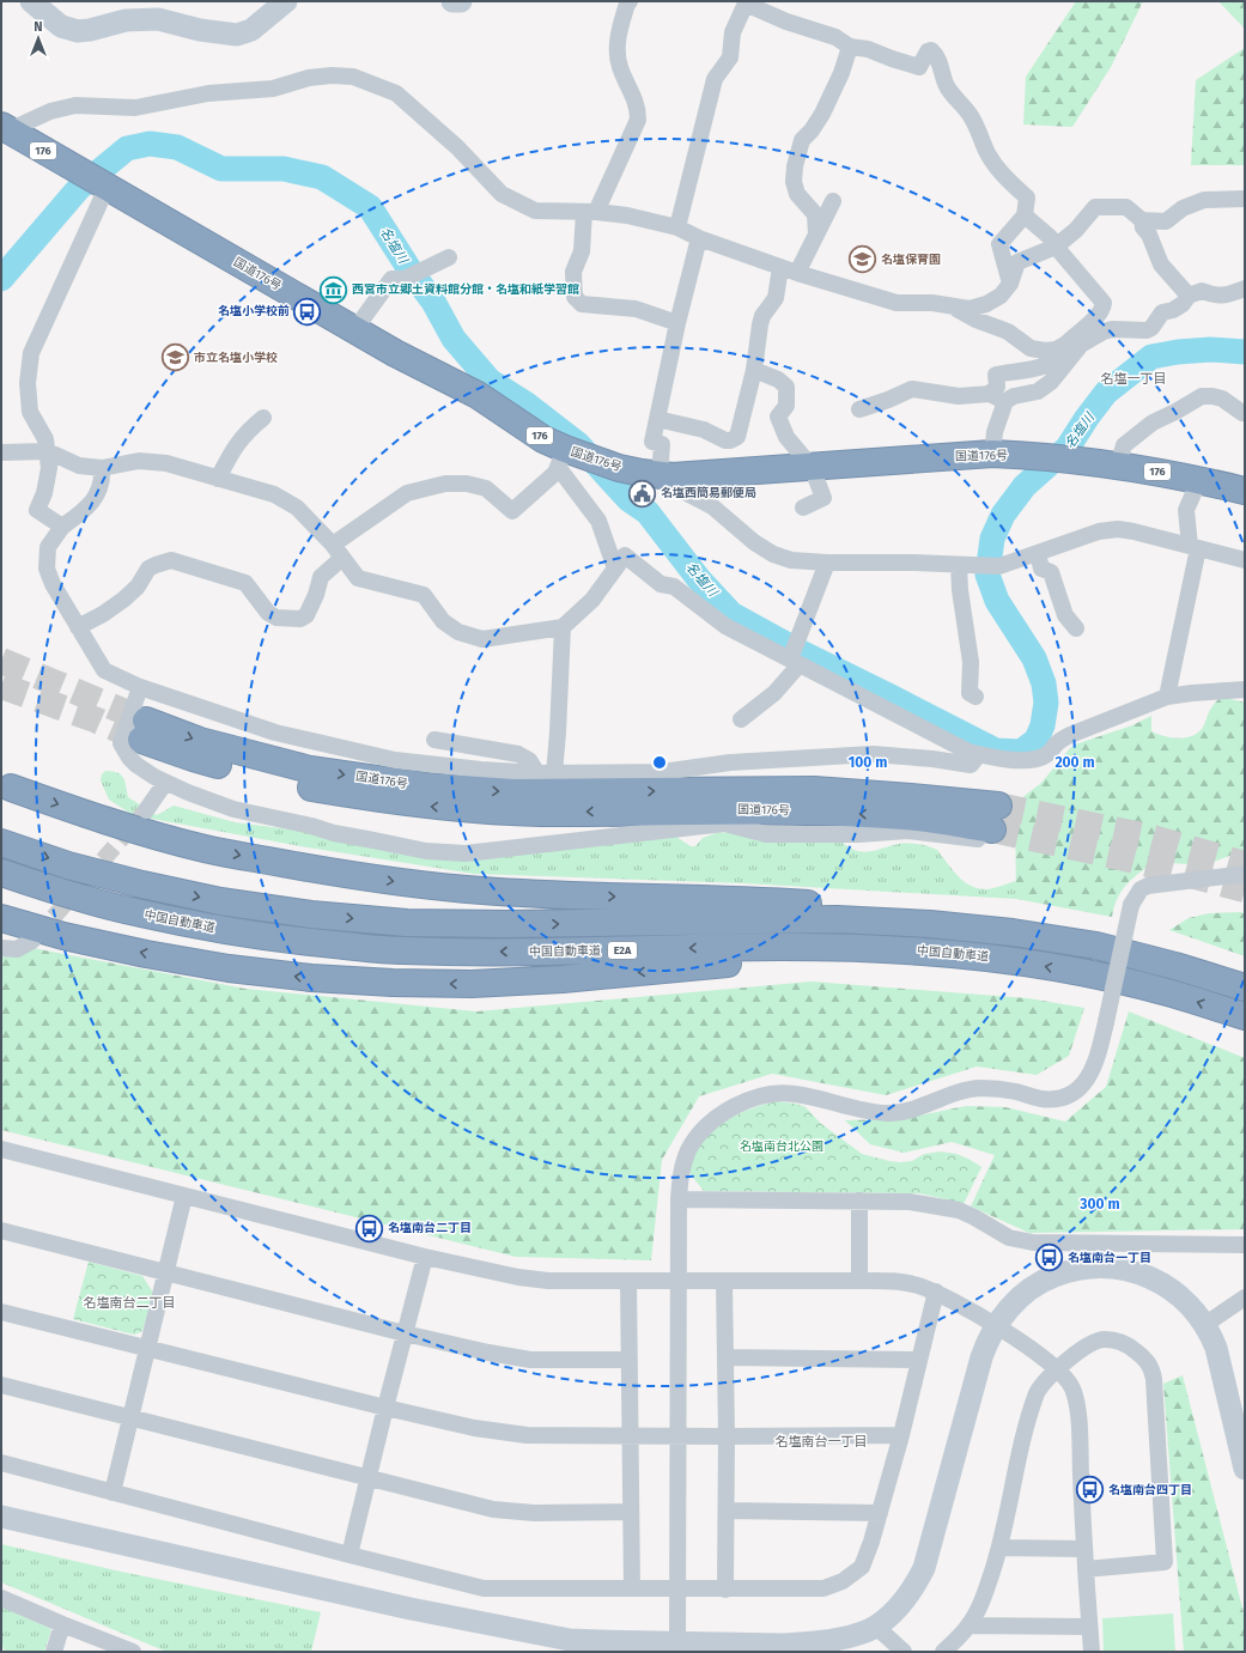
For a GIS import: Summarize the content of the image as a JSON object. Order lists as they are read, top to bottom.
{
  "streets": {
    "highway": [
      "176",
      "国道176号",
      "中国自動車道",
      "E2A"
    ]
  },
  "districts": ["名塩一丁目", "名塩南台二丁目", "名塩南台一丁目"],
  "water": ["名塩川"],
  "parks": ["名塩南台北公園"],
  "places": {
    "school or university": ["名塩保育園", "市立名塩小学校"],
    "museum": ["西宮市立郷土資料館分館・名塩和紙学習館"],
    "bus stop": [
      "名塩小学校前",
      "名塩南台二丁目",
      "名塩南台一丁目",
      "名塩南台四丁目"
    ],
    "public building": ["名塩西簡易郵便局"]
  },
  "north": "top",
  "rings": ["100 m", "200 m", "300 m"]
}
